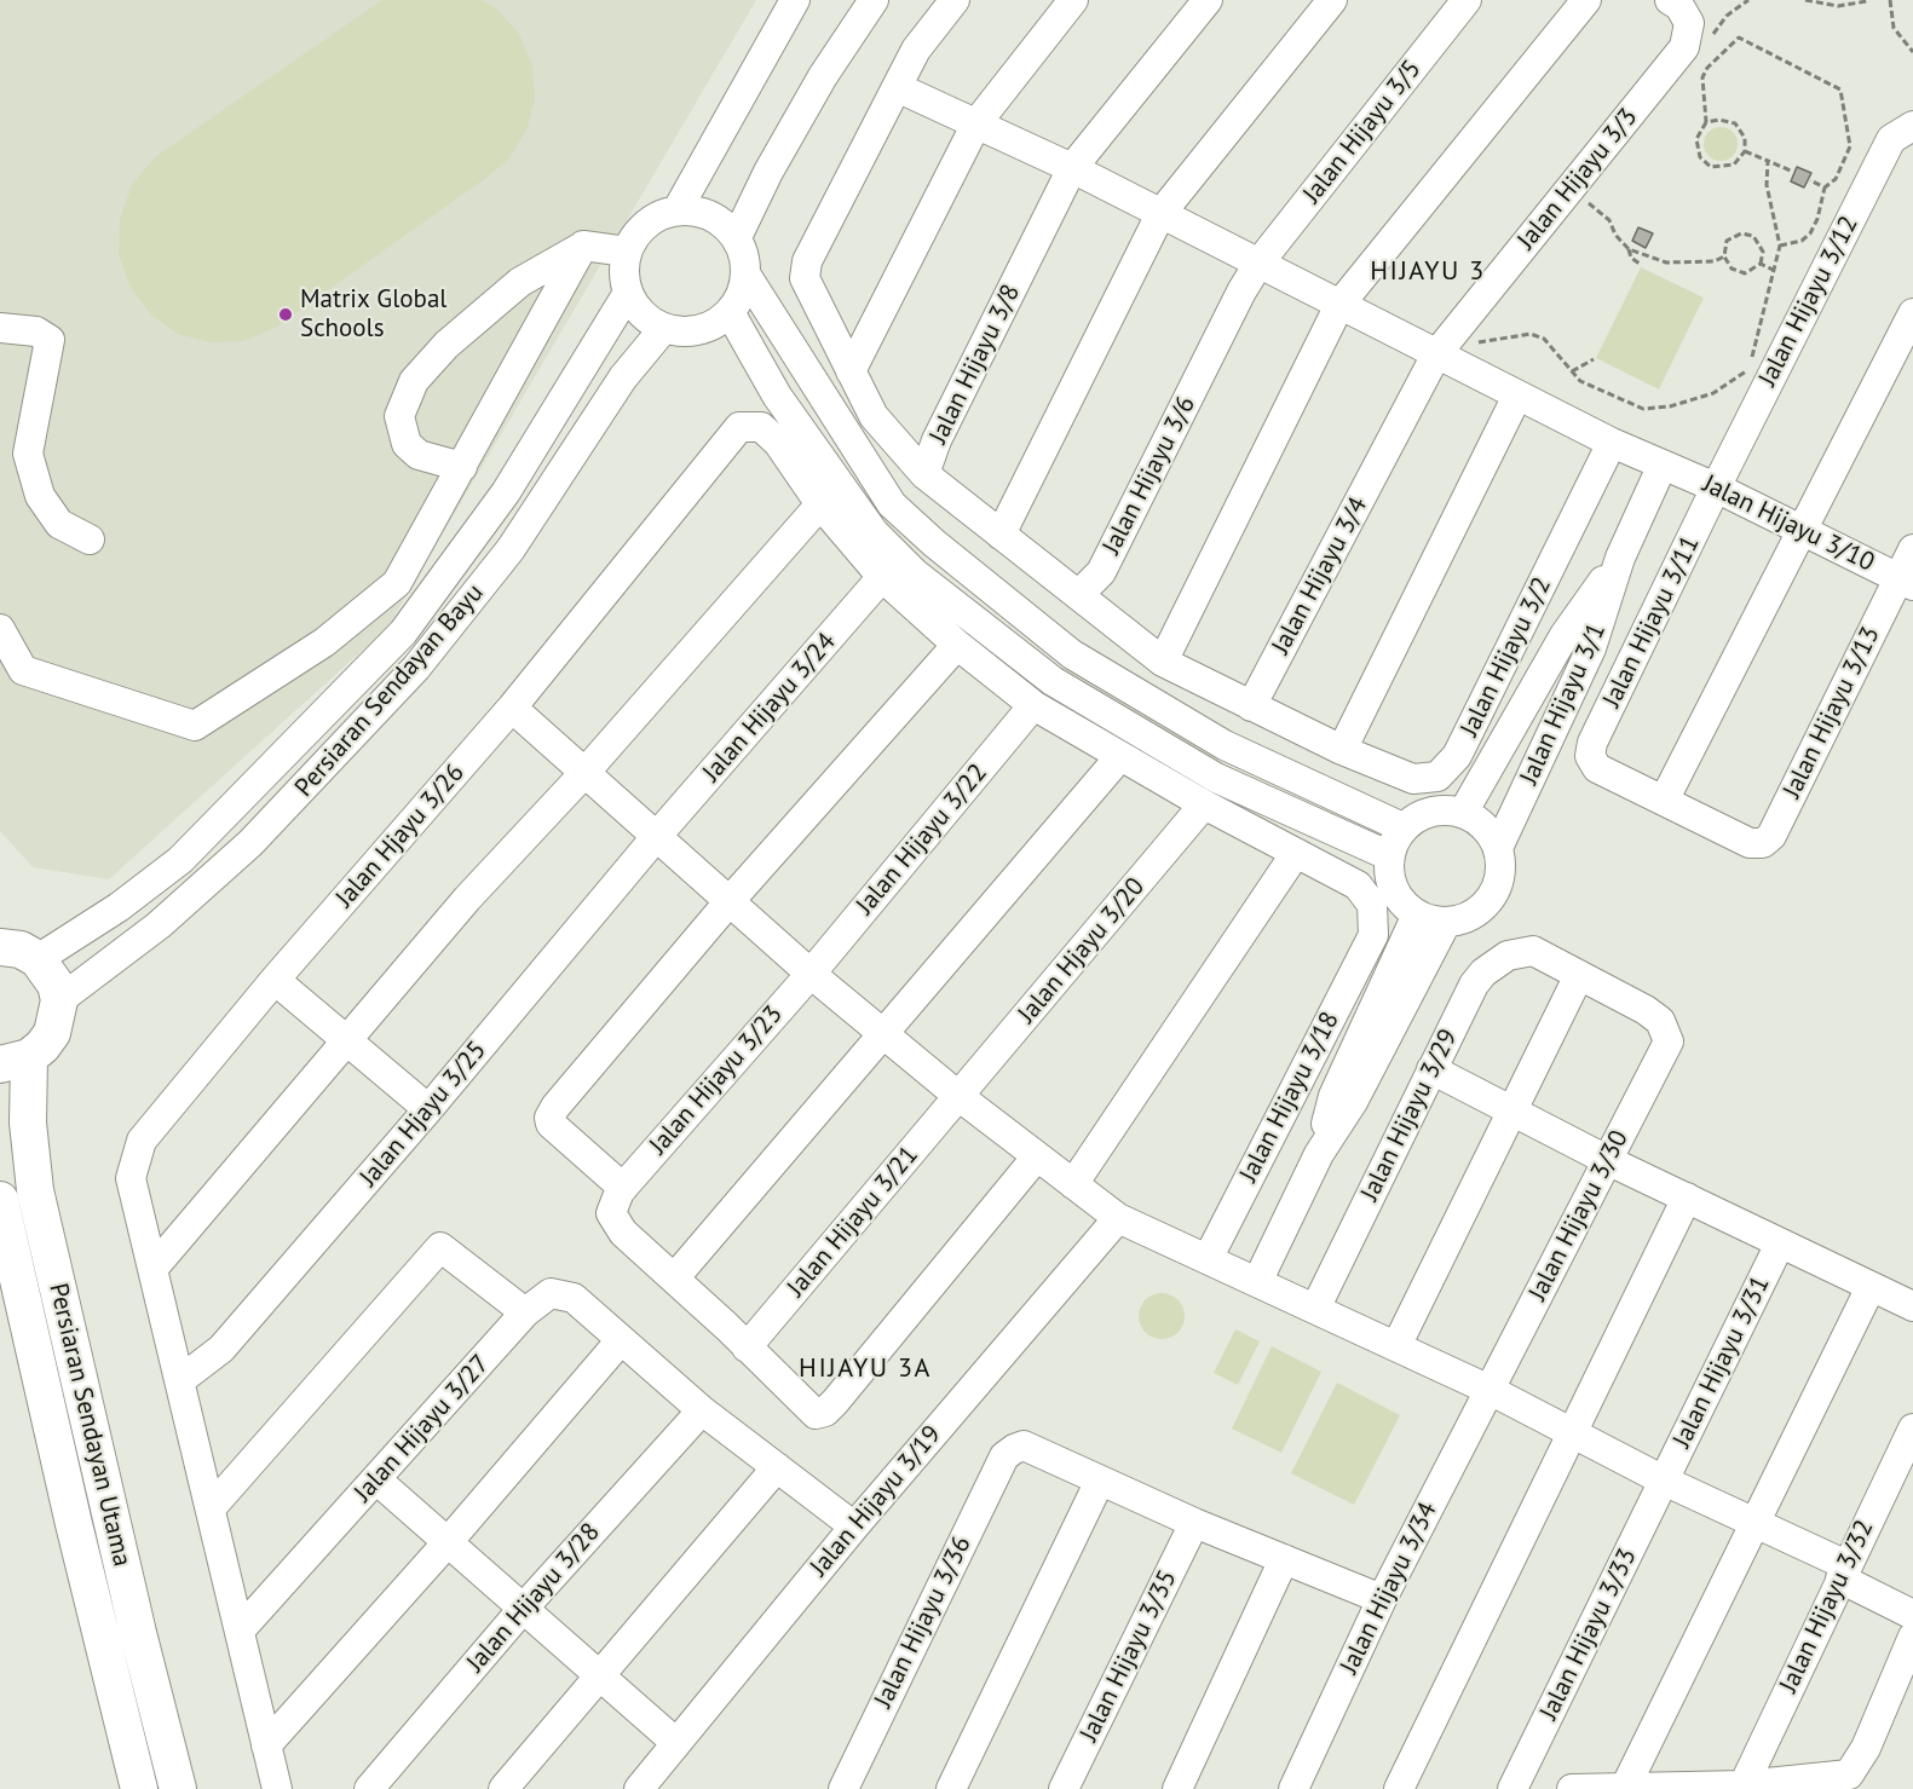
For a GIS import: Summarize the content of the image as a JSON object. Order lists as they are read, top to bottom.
{
  "streets": {
    "main road": ["Persiaran Sendayan Utama"],
    "street": [
      "Jalan Hijayu 3/5",
      "Jalan Hijayu 3/3",
      "Jalan Hijayu 3/12",
      "Jalan Hijayu 3/8",
      "Jalan Hijayu 3/6",
      "Jalan Hijayu 3/10",
      "Jalan Hijayu 3/4",
      "Jalan Hijayu 3/11",
      "Jalan Hijayu 3/2",
      "Persiaran Sendayan Bayu",
      "Jalan Hijayu 3/1",
      "Jalan Hijayu 3/24",
      "Jalan Hijayu 3/13",
      "Jalan Hjayu 3/26",
      "Jalan Hijayu 3/22",
      "Jalan Hjayu 3/20",
      "Jalan Hijayu 3/23",
      "Jalan Hijayu 3/18",
      "Jalan Hjayu 3/25",
      "Jalan Hijayu 3/29",
      "Jalan Hijayu 3/30",
      "Jalan Hijayu 3/21",
      "Jalan Hijayu 3/31",
      "Jalan Hijayu 3/27",
      "Jalan Hijayu 3/19",
      "Jalan Hijayu 3/34",
      "Jalan Hijayu 3/28",
      "Jalan Hijayu 3/32",
      "Jalan Hijayu 3/36",
      "Jalan Hijayu 3/33",
      "Jalan Hijayu 3/35"
    ]
  },
  "crossings": [
    ["Jalan Hijayu 3/5", "Jalan Hijayu 3/6"],
    ["Jalan Hijayu 3/5", "Jalan Hijayu 3/10"],
    ["Jalan Hijayu 3/3", "Jalan Hijayu 3/10"],
    ["Jalan Hijayu 3/3", "Jalan Hijayu 3/4"],
    ["Jalan Hijayu 3/12", "Jalan Hijayu 3/10"],
    ["Jalan Hijayu 3/12", "Jalan Hijayu 3/11"],
    ["Jalan Hijayu 3/8", "Jalan Hijayu 3/10"],
    ["Jalan Hijayu 3/6", "Jalan Hijayu 3/10"],
    ["Jalan Hijayu 3/10", "Jalan Hijayu 3/4"],
    ["Jalan Hijayu 3/10", "Jalan Hijayu 3/11"],
    ["Jalan Hijayu 3/10", "Jalan Hijayu 3/2"],
    ["Jalan Hijayu 3/10", "Jalan Hijayu 3/1"],
    ["Jalan Hijayu 3/10", "Jalan Hijayu 3/13"],
    ["Jalan Hijayu 3/11", "Jalan Hijayu 3/13"],
    ["Jalan Hijayu 3/24", "Jalan Hjayu 3/25"],
    ["Jalan Hjayu 3/26", "Jalan Hjayu 3/25"],
    ["Jalan Hjayu 3/26", "Jalan Hijayu 3/27"],
    ["Jalan Hijayu 3/22", "Jalan Hijayu 3/23"],
    ["Jalan Hjayu 3/20", "Jalan Hijayu 3/21"],
    ["Jalan Hijayu 3/29", "Jalan Hijayu 3/30"],
    ["Jalan Hijayu 3/30", "Jalan Hijayu 3/34"],
    ["Jalan Hijayu 3/31", "Jalan Hijayu 3/33"],
    ["Jalan Hijayu 3/27", "Jalan Hijayu 3/19"],
    ["Jalan Hijayu 3/27", "Jalan Hijayu 3/28"]
  ],
  "districts": ["HIJAYU 3", "HIJAYU 3A"],
  "places": ["Matrix Global Schools"]
}
